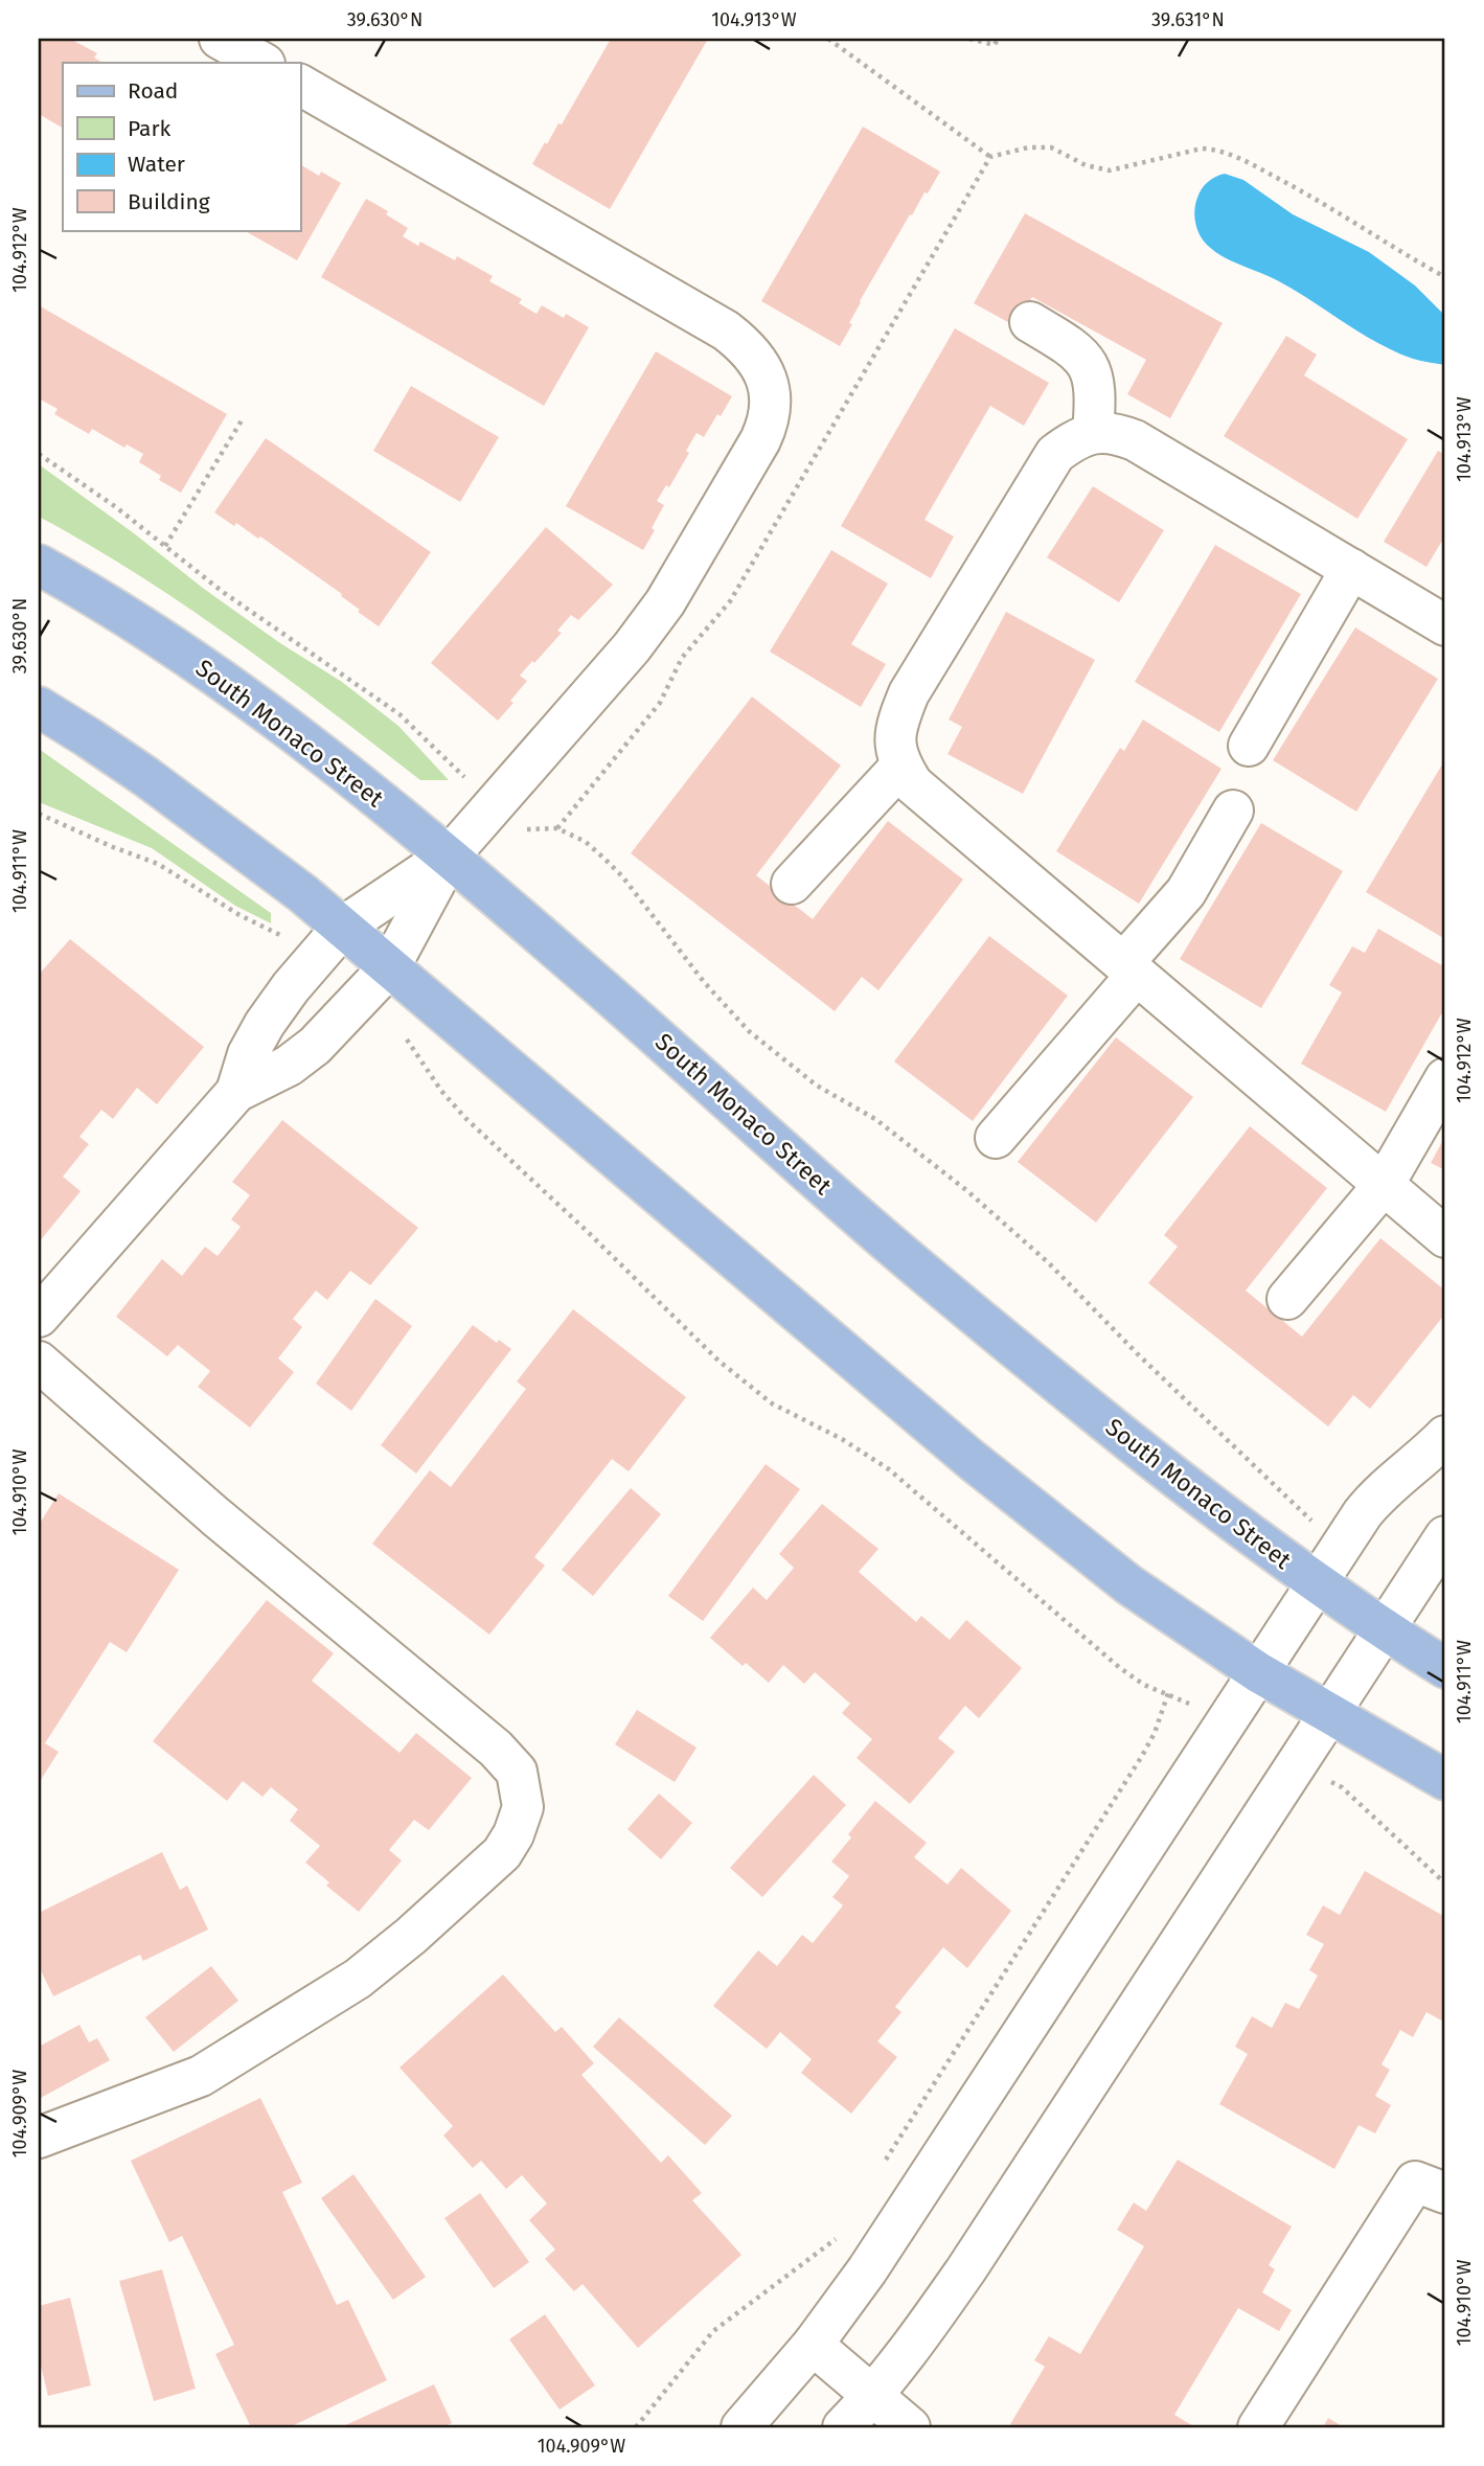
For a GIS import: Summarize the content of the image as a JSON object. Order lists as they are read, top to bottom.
{
  "streets": {
    "main road": ["South Monaco Street"]
  },
  "legend": [
    "Road",
    "Park",
    "Water",
    "Building"
  ],
  "coordinates": [
    "39.630°N",
    "104.913°W",
    "39.631°N",
    "104.912°W",
    "104.911°W",
    "104.910°W",
    "104.909°W"
  ]
}
